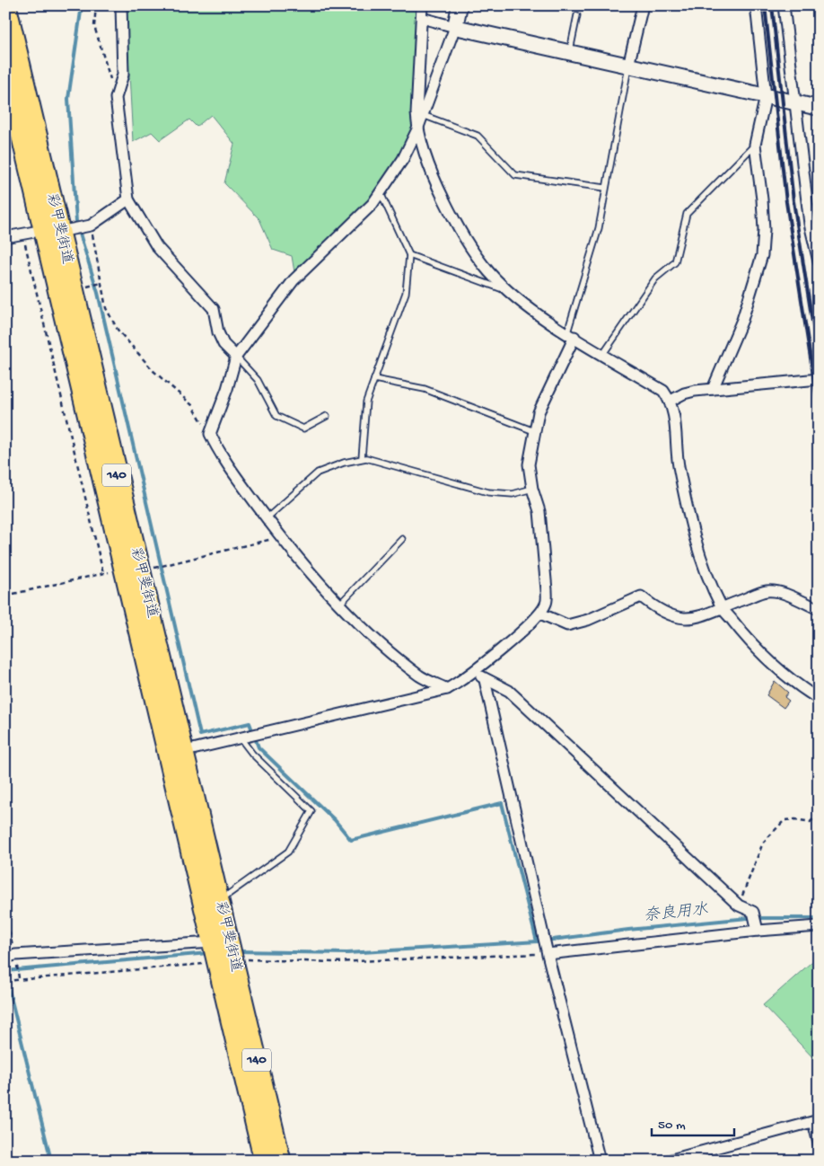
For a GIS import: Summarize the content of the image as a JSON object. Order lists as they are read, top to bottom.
{
  "streets": {
    "highway": ["彩甲斐街道", "140"]
  },
  "water": ["奈良用水"],
  "scale_bar": "50 m"
}
